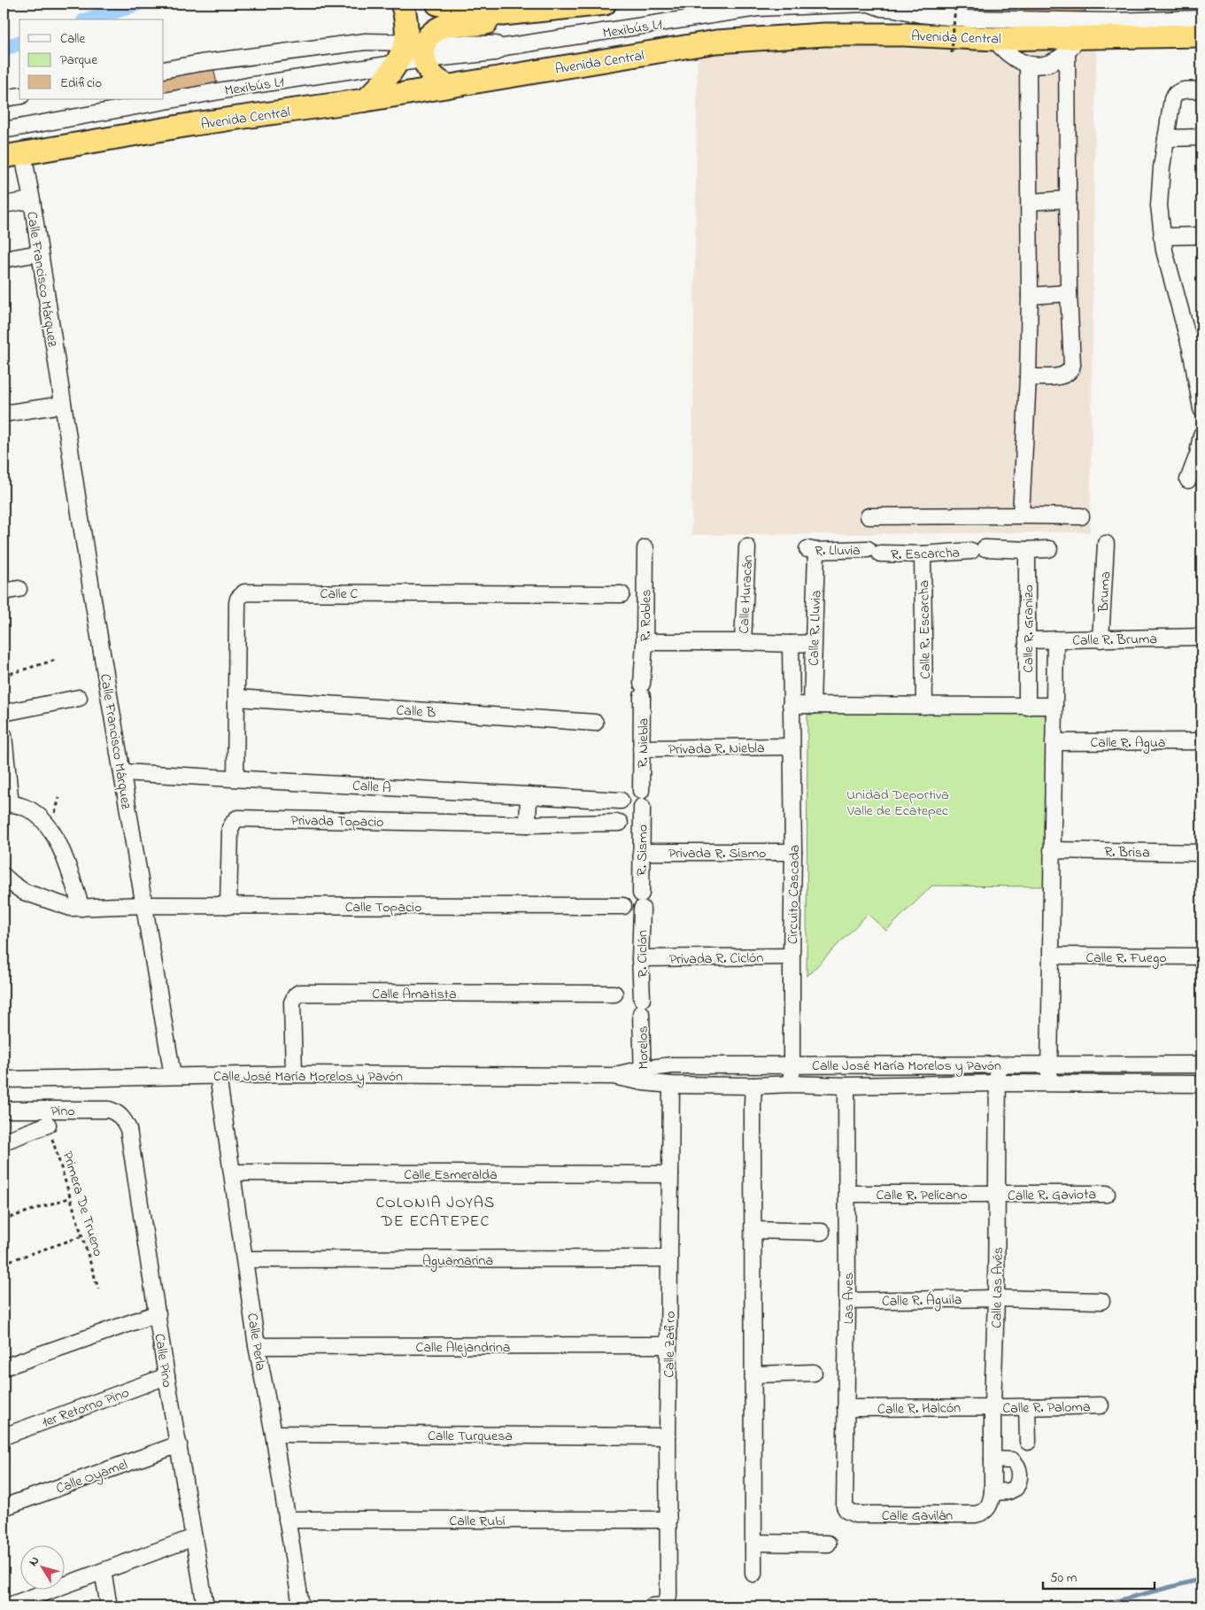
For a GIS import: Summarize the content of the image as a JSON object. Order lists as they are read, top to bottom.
{
  "streets": {
    "highway": ["Avenida Central"],
    "street": [
      "Mexibús L1",
      "Calle Francisco Márquez",
      "R. Lluvia",
      "R. Escarcha",
      "Bruma",
      "Calle C",
      "Calle Huracán",
      "R. Robles",
      "Calle R. Lluvia",
      "Calle R. Granizo",
      "Calle R. Escarcha",
      "Calle R. Bruma",
      "Calle B",
      "Calle R. Agua",
      "R. Niebla",
      "Privada R. Niebla",
      "Calle A",
      "Privada Topacio",
      "R. Sismo",
      "R. Brisa",
      "Privada R. Sismo",
      "Circuito Cascada",
      "Calle Topacio",
      "R. Ciclón",
      "Calle R. Fuego",
      "Privada R. Ciclón",
      "Calle Amatista",
      "Morelos",
      "Calle José María Morelos y Pavón",
      "Pino",
      "Calle Esmeralda",
      "Calle R. Pelícano",
      "Calle R. Gaviota",
      "Aguamarina",
      "Calle Las Avés",
      "Las Aves",
      "Calle R. Águila",
      "Calle Perla",
      "Calle Zafiro",
      "Calle Alejandrina",
      "Calle Pino",
      "1er Retorno Pino",
      "Calle R. Paloma",
      "Calle R. Halcón",
      "Calle Turquesa",
      "Calle Oyamel",
      "Calle Gavilán",
      "Calle Rubí"
    ],
    "path": ["Primera De Trueno"]
  },
  "crossings": [
    ["Avenida Central", "Calle Francisco Márquez"],
    ["Calle Francisco Márquez", "Calle A"],
    ["Calle Francisco Márquez", "Calle Topacio"],
    ["Calle Francisco Márquez", "Calle José María Morelos y Pavón"],
    ["R. Lluvia", "R. Escarcha"],
    ["R. Lluvia", "Calle R. Lluvia"],
    ["R. Escarcha", "Calle R. Granizo"],
    ["R. Escarcha", "Calle R. Escarcha"],
    ["Bruma", "Calle R. Bruma"],
    ["Calle C", "Calle B"],
    ["Calle C", "Calle A"],
    ["R. Robles", "R. Niebla"],
    ["Calle R. Granizo", "Calle R. Bruma"],
    ["R. Niebla", "Privada R. Niebla"],
    ["Privada R. Niebla", "Circuito Cascada"],
    ["Privada Topacio", "Calle Topacio"],
    ["R. Sismo", "Privada R. Sismo"],
    ["R. Sismo", "R. Ciclón"],
    ["Privada R. Sismo", "Circuito Cascada"],
    ["Circuito Cascada", "Privada R. Ciclón"],
    ["Circuito Cascada", "Calle José María Morelos y Pavón"],
    ["R. Ciclón", "Privada R. Ciclón"],
    ["R. Ciclón", "Morelos"],
    ["Calle Amatista", "Calle José María Morelos y Pavón"],
    ["Morelos", "Calle José María Morelos y Pavón"],
    ["Calle José María Morelos y Pavón", "Calle Las Avés"],
    ["Calle José María Morelos y Pavón", "Las Aves"],
    ["Calle José María Morelos y Pavón", "Calle Perla"],
    ["Calle José María Morelos y Pavón", "Calle Zafiro"],
    ["Pino", "Calle Pino"],
    ["Calle Esmeralda", "Calle Perla"],
    ["Calle Esmeralda", "Calle Zafiro"],
    ["Calle R. Pelícano", "Calle R. Gaviota"],
    ["Calle R. Pelícano", "Calle Las Avés"],
    ["Calle R. Pelícano", "Las Aves"],
    ["Calle R. Gaviota", "Calle Las Avés"],
    ["Aguamarina", "Calle Perla"],
    ["Aguamarina", "Calle Zafiro"],
    ["Calle Las Avés", "Calle R. Águila"],
    ["Calle Las Avés", "Calle R. Paloma"],
    ["Calle Las Avés", "Calle R. Halcón"],
    ["Calle Las Avés", "Calle Gavilán"],
    ["Las Aves", "Calle R. Águila"],
    ["Las Aves", "Calle R. Halcón"],
    ["Las Aves", "Calle Gavilán"],
    ["Calle Perla", "Calle Alejandrina"],
    ["Calle Perla", "Calle Turquesa"],
    ["Calle Perla", "Calle Rubí"],
    ["Calle Zafiro", "Calle Alejandrina"],
    ["Calle Zafiro", "Calle Turquesa"],
    ["Calle Zafiro", "Calle Rubí"],
    ["Calle Pino", "1er Retorno Pino"],
    ["Calle Pino", "Calle Oyamel"],
    ["Calle R. Paloma", "Calle R. Halcón"]
  ],
  "districts": ["COLONIA JOYAS DE ECATEPEC"],
  "parks": ["Unidad Deportiva Valle de Ecatepec"],
  "legend": ["Calle", "Parque", "Edificio"],
  "scale_bar": "50 m",
  "north": "top left"
}
